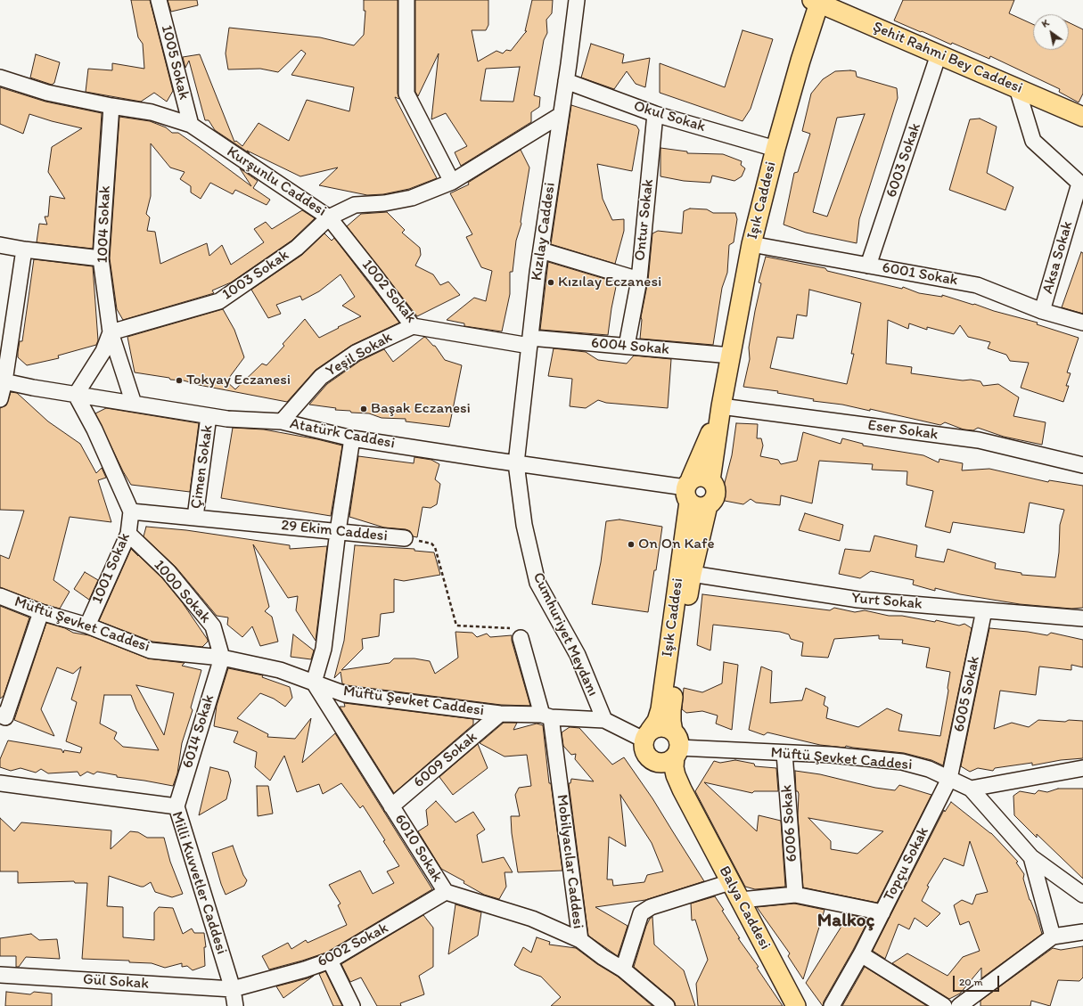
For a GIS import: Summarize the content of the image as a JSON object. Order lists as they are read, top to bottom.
{
  "streets": {
    "main road": [
      "Şehit Rahmi Bey Caddesi",
      "Işık Caddesi",
      "Müftü Şevket Caddesi",
      "Balya Caddesi"
    ],
    "street": [
      "1005 Sokak",
      "Okul Sokak",
      "6003 Sokak",
      "Kurşunlu Caddesi",
      "Ontur Sokak",
      "1004 Sokak",
      "Kızılay Caddesi",
      "Aksa Sokak",
      "6001 Sokak",
      "1003 Sokak",
      "1002 Sokak",
      "6004 Sokak",
      "Yeşil Sokak",
      "Eser Sokak",
      "Atatürk Caddesi",
      "Çimen Sokak",
      "29 Ekim Caddesi",
      "1001 Sokak",
      "1000 Sokak",
      "Yurt Sokak",
      "Cumhuriyet Meydanı",
      "6005 Sokak",
      "6014 Sokak",
      "6009 Sokak",
      "6006 Sokak",
      "6010 Sokak",
      "Mobilyacılar Caddesi",
      "Topçu Sokak",
      "Milli Kuvvetler Caddesi",
      "6002 Sokak",
      "Gül Sokak"
    ]
  },
  "crossings": [
    ["Şehit Rahmi Bey Caddesi", "6003 Sokak"],
    ["Şehit Rahmi Bey Caddesi", "Işık Caddesi"],
    ["1005 Sokak", "Kurşunlu Caddesi"],
    ["Okul Sokak", "Işık Caddesi"],
    ["Okul Sokak", "Ontur Sokak"],
    ["Okul Sokak", "Kızılay Caddesi"],
    ["6003 Sokak", "6001 Sokak"],
    ["Kurşunlu Caddesi", "1004 Sokak"],
    ["Kurşunlu Caddesi", "Kızılay Caddesi"],
    ["Kurşunlu Caddesi", "1003 Sokak"],
    ["Kurşunlu Caddesi", "1002 Sokak"],
    ["Işık Caddesi", "6001 Sokak"],
    ["Işık Caddesi", "6004 Sokak"],
    ["Işık Caddesi", "Eser Sokak"],
    ["Işık Caddesi", "Atatürk Caddesi"],
    ["Işık Caddesi", "Yurt Sokak"],
    ["Işık Caddesi", "Müftü Şevket Caddesi"],
    ["Işık Caddesi", "Balya Caddesi"],
    ["Ontur Sokak", "6004 Sokak"],
    ["1004 Sokak", "1003 Sokak"],
    ["1004 Sokak", "Atatürk Caddesi"],
    ["Kızılay Caddesi", "1002 Sokak"],
    ["Kızılay Caddesi", "6004 Sokak"],
    ["Kızılay Caddesi", "Atatürk Caddesi"],
    ["Kızılay Caddesi", "Cumhuriyet Meydanı"],
    ["Aksa Sokak", "6001 Sokak"],
    ["1003 Sokak", "1002 Sokak"],
    ["1002 Sokak", "6004 Sokak"],
    ["1002 Sokak", "Yeşil Sokak"],
    ["Yeşil Sokak", "Atatürk Caddesi"],
    ["Atatürk Caddesi", "Çimen Sokak"],
    ["Atatürk Caddesi", "Cumhuriyet Meydanı"],
    ["Çimen Sokak", "29 Ekim Caddesi"],
    ["29 Ekim Caddesi", "1001 Sokak"],
    ["1001 Sokak", "1000 Sokak"],
    ["1001 Sokak", "Müftü Şevket Caddesi"],
    ["1000 Sokak", "Müftü Şevket Caddesi"],
    ["1000 Sokak", "6014 Sokak"],
    ["Yurt Sokak", "6005 Sokak"],
    ["Müftü Şevket Caddesi", "Cumhuriyet Meydanı"],
    ["Müftü Şevket Caddesi", "6005 Sokak"],
    ["Müftü Şevket Caddesi", "6014 Sokak"],
    ["Müftü Şevket Caddesi", "6009 Sokak"],
    ["Müftü Şevket Caddesi", "6006 Sokak"],
    ["Müftü Şevket Caddesi", "6010 Sokak"],
    ["Müftü Şevket Caddesi", "Mobilyacılar Caddesi"],
    ["Müftü Şevket Caddesi", "Topçu Sokak"],
    ["Müftü Şevket Caddesi", "Balya Caddesi"],
    ["6005 Sokak", "Topçu Sokak"],
    ["6014 Sokak", "Milli Kuvvetler Caddesi"],
    ["6009 Sokak", "6010 Sokak"],
    ["6010 Sokak", "Mobilyacılar Caddesi"],
    ["6010 Sokak", "6002 Sokak"],
    ["Milli Kuvvetler Caddesi", "6002 Sokak"],
    ["Milli Kuvvetler Caddesi", "Gül Sokak"],
    ["6002 Sokak", "Gül Sokak"]
  ],
  "districts": ["Malkoç"],
  "places": [
    "Kızılay Eczanesi",
    "Tokyay Eczanesi",
    "Başak Eczanesi",
    "On On Kafe"
  ],
  "scale_bar": "20 m",
  "north": "top left"
}
